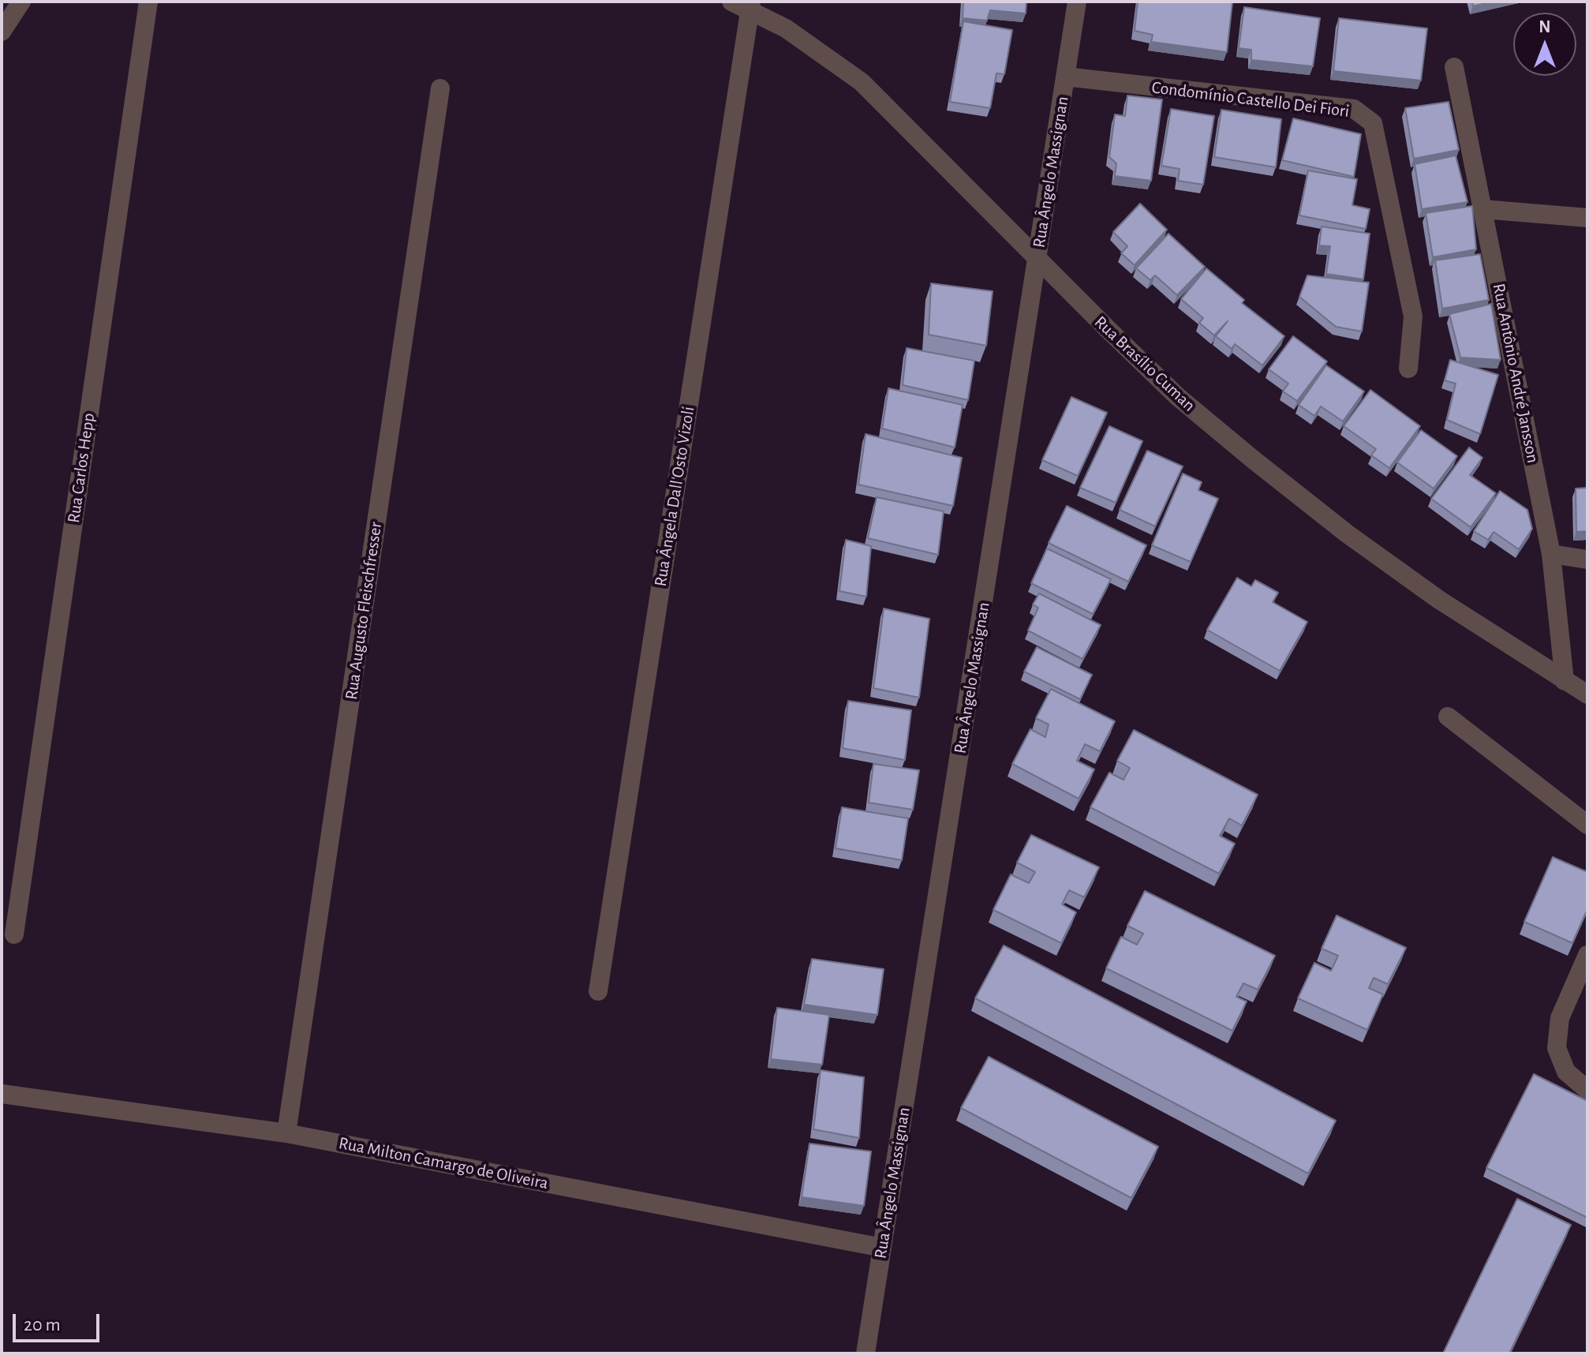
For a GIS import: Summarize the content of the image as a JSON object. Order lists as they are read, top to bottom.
{
  "streets": {
    "street": [
      "Condomínio Castello Dei Fiori",
      "Rua Ângelo Massignan",
      "Rua Brasílio Cuman",
      "Rua Antônio André Jansson",
      "Rua Carlos Hepp",
      "Rua Ângela Dall'Osto Vizoli",
      "Rua Augusto Fleischfresser",
      "Rua Milton Camargo de Oliveira"
    ]
  },
  "crossings": [
    ["Condomínio Castello Dei Fiori", "Rua Ângelo Massignan"],
    ["Rua Ângelo Massignan", "Rua Brasílio Cuman"],
    ["Rua Ângelo Massignan", "Rua Milton Camargo de Oliveira"],
    ["Rua Brasílio Cuman", "Rua Antônio André Jansson"],
    ["Rua Brasílio Cuman", "Rua Ângela Dall'Osto Vizoli"],
    ["Rua Augusto Fleischfresser", "Rua Milton Camargo de Oliveira"]
  ],
  "scale_bar": "20 m",
  "north": "top"
}
